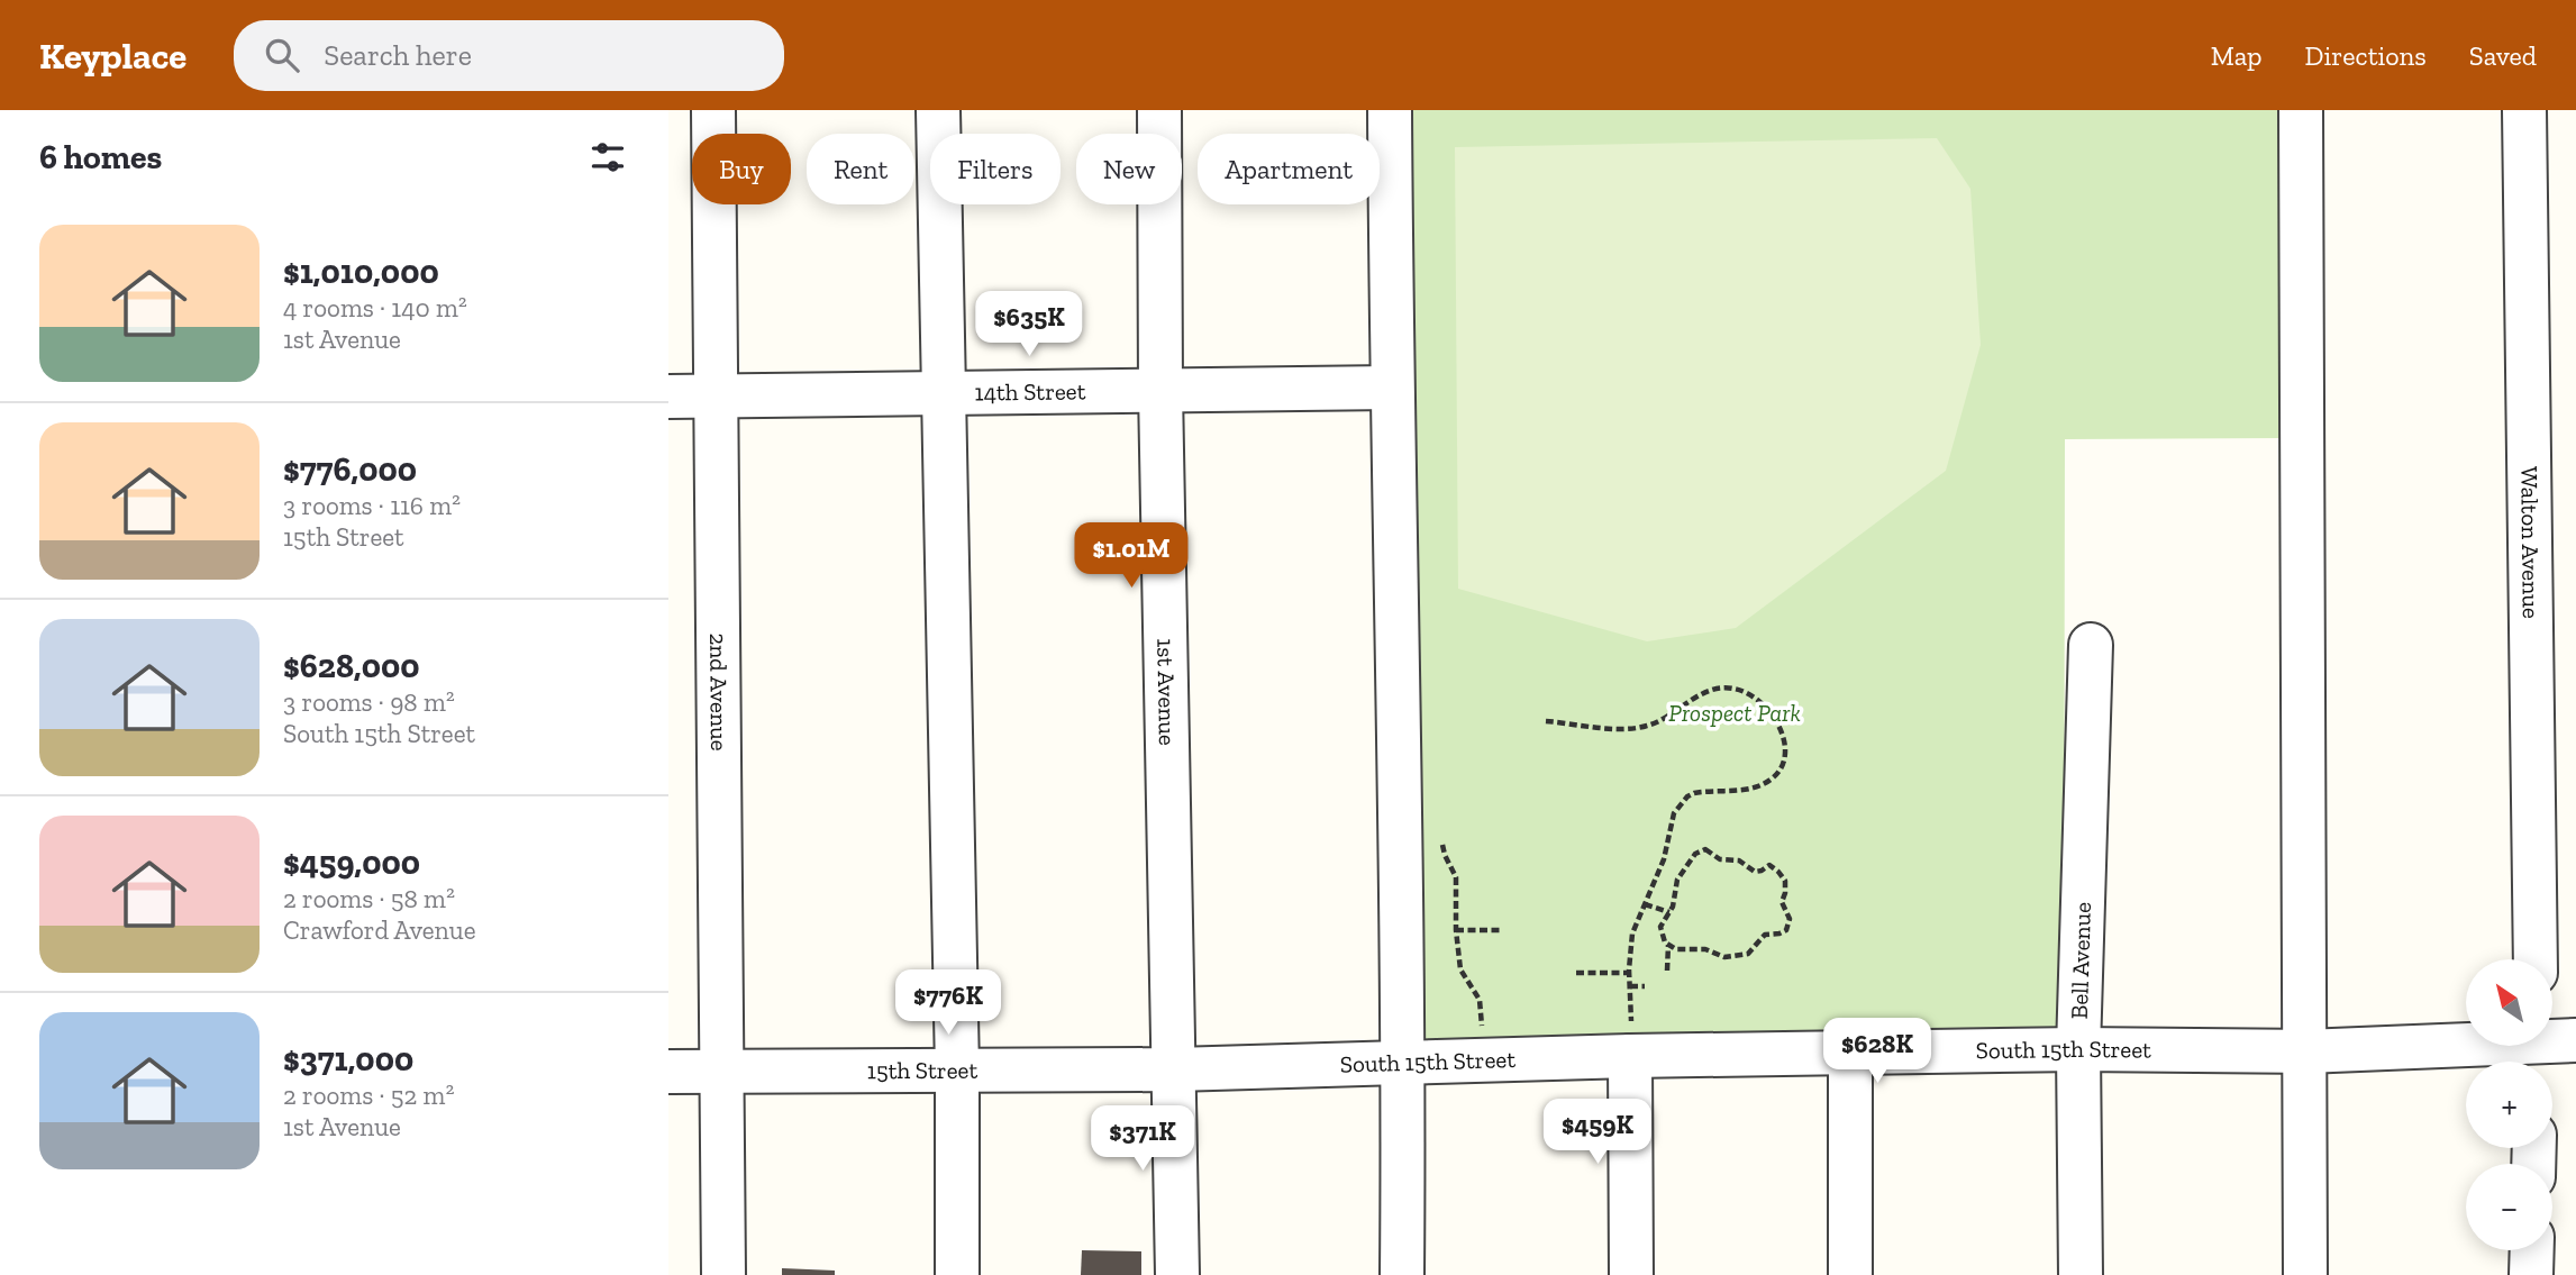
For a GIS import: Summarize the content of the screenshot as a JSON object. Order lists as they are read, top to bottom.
{
  "streets": {
    "street": [
      "14th Street",
      "Walton Avenue",
      "2nd Avenue",
      "1st Avenue",
      "Bell Avenue",
      "South 15th Street",
      "15th Street"
    ]
  },
  "crossings": [
    ["14th Street", "2nd Avenue"],
    ["14th Street", "1st Avenue"],
    ["2nd Avenue", "15th Street"],
    ["1st Avenue", "South 15th Street"],
    ["1st Avenue", "15th Street"],
    ["Bell Avenue", "South 15th Street"],
    ["South 15th Street", "15th Street"]
  ],
  "parks": ["Prospect Park"],
  "north": "top left",
  "page": {
    "header": "Keyplace",
    "search": "Search here",
    "nav": ["Map", "Directions", "Saved"],
    "heading": "6 homes",
    "chip": [
      "Buy",
      "Rent",
      "Filters",
      "New",
      "Apartment"
    ],
    "list": [
      {
        "name": "$1,010,000",
        "note": "4 rooms · 140 m² · 1st Avenue"
      },
      {
        "name": "$776,000",
        "note": "3 rooms · 116 m² · 15th Street"
      },
      {
        "name": "$628,000",
        "note": "3 rooms · 98 m² · South 15th Street"
      },
      {
        "name": "$459,000",
        "note": "2 rooms · 58 m² · Crawford Avenue"
      },
      {
        "name": "$371,000",
        "note": "2 rooms · 52 m² · 1st Avenue"
      }
    ],
    "price": [
      "$635K",
      "$1.01M",
      "$776K",
      "$628K",
      "$459K",
      "$371K"
    ],
    "map_buttons": ["+", "−"]
  }
}
